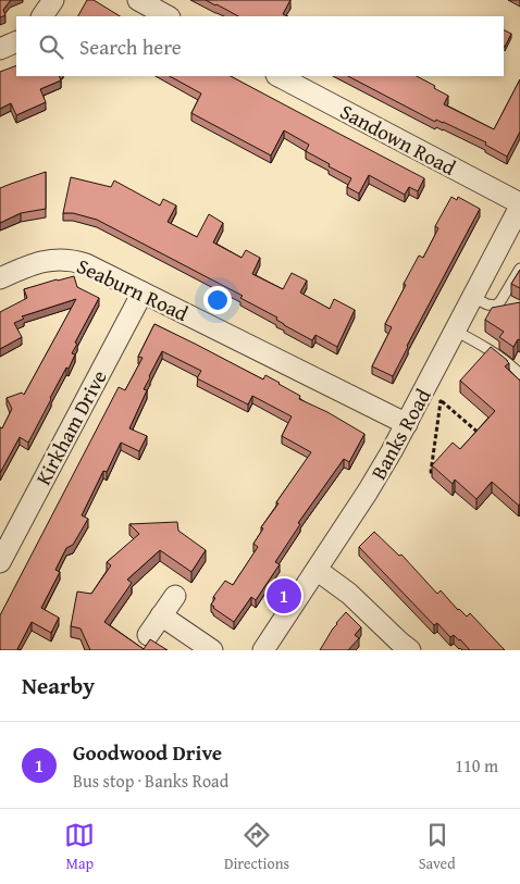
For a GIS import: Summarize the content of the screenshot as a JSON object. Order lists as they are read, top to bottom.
{
  "streets": {
    "street": [
      "Sandown Road",
      "Seaburn Road",
      "Kirkham Drive",
      "Banks Road"
    ]
  },
  "crossings": [
    ["Sandown Road", "Banks Road"],
    ["Seaburn Road", "Kirkham Drive"],
    ["Seaburn Road", "Banks Road"]
  ],
  "page": {
    "search": "Search here",
    "pins": "1",
    "heading": "Nearby",
    "list": [
      {
        "mark": "1",
        "name": "Goodwood Drive",
        "note": "Bus stop · Banks Road",
        "value": "110 m"
      }
    ],
    "nav": ["Map", "Directions", "Saved"]
  }
}
